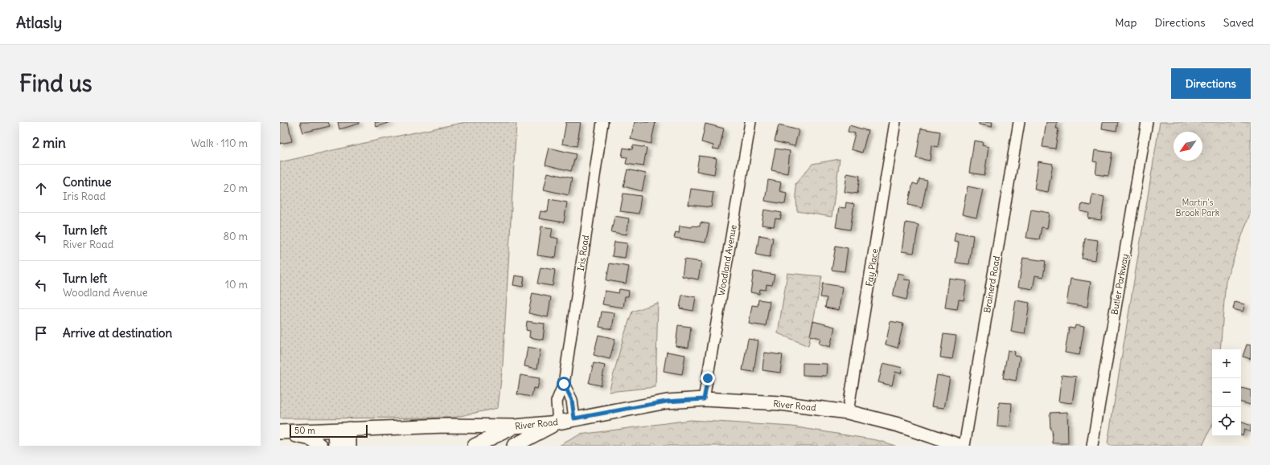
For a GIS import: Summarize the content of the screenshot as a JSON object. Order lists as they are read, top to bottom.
{
  "streets": {
    "main road": ["River Road"],
    "street": [
      "Iris Road",
      "Woodland Avenue",
      "Fay Place",
      "Brainerd Road",
      "Butler Parkway"
    ]
  },
  "crossings": [
    ["Iris Road", "River Road"],
    ["Woodland Avenue", "River Road"],
    ["Fay Place", "River Road"]
  ],
  "parks": ["Martin's Brook Park"],
  "scale_bar": "50 m",
  "north": "bottom left",
  "page": {
    "header": "Atlasly",
    "nav": ["Map", "Directions", "Saved"],
    "buttons": "Directions",
    "title": "Find us",
    "heading": ["2 min", "Walk · 110 m"],
    "list": [
      ["Continue", "Iris Road", "20 m"],
      ["Turn left", "River Road", "80 m"],
      ["Turn left", "Woodland Avenue", "10 m"],
      "Arrive at destination"
    ],
    "map_buttons": ["+", "−"],
    "scale": "50 m"
  }
}
